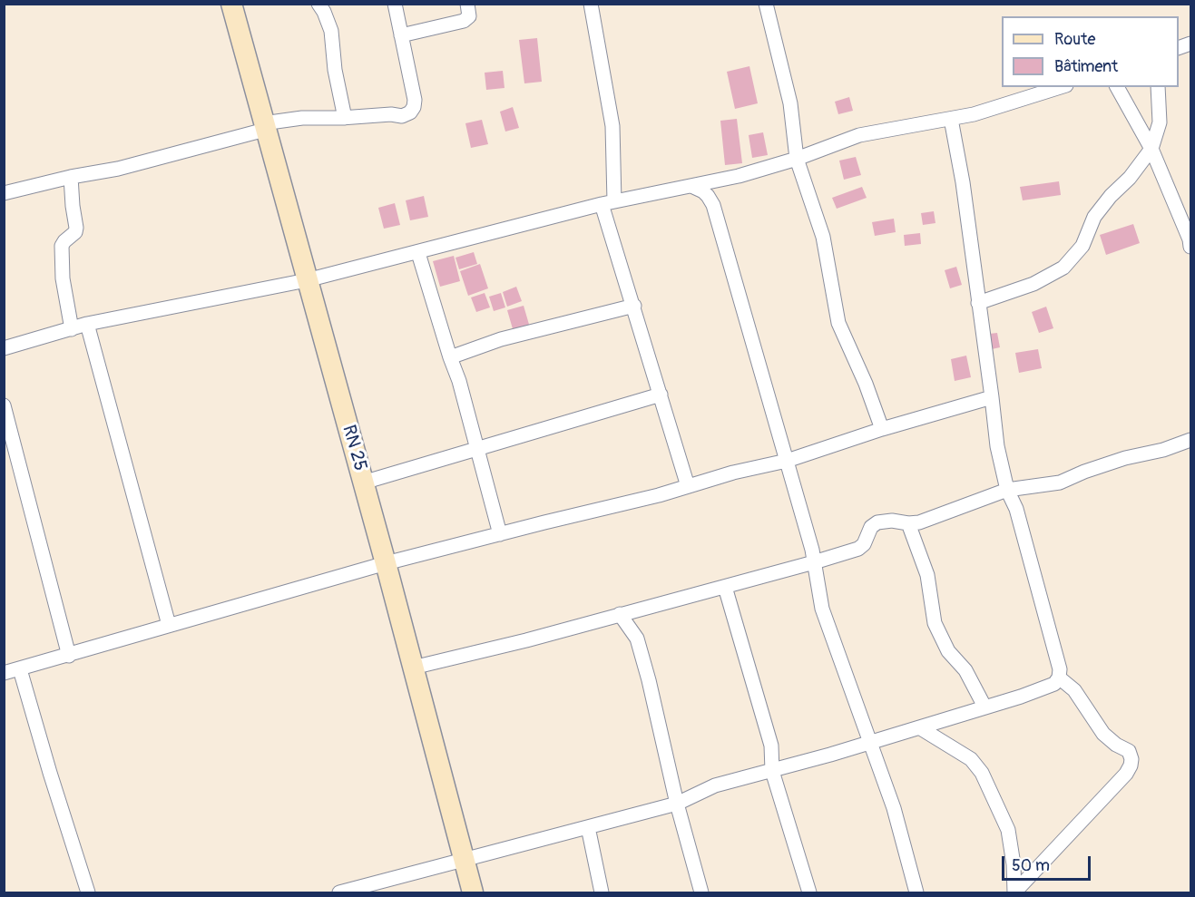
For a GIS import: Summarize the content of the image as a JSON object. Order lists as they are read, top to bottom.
{
  "streets": {
    "main road": ["RN 25"]
  },
  "legend": ["Route", "Bâtiment"],
  "scale_bar": "50 m"
}
